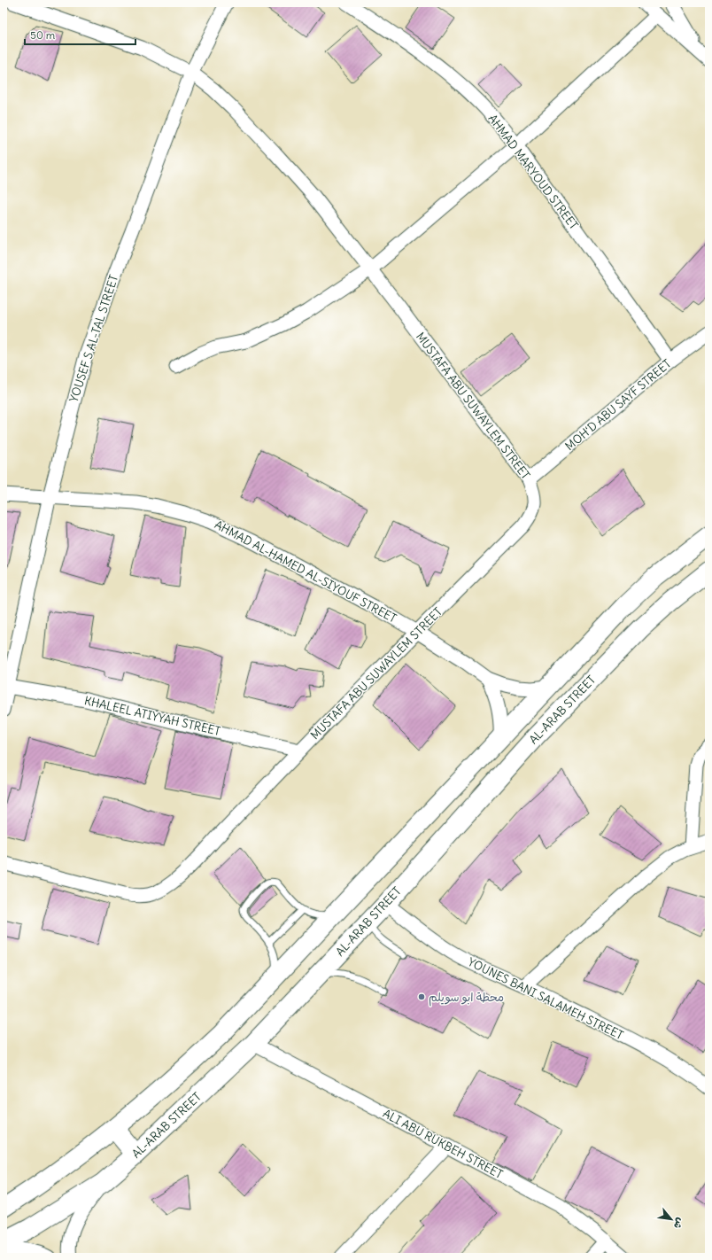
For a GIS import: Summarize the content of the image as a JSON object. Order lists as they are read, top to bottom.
{
  "streets": {
    "main road": ["AL-ARAB STREET"],
    "street": [
      "AHMAD MARYOUD STREET",
      "YOUSEF S AL-TAL STREET",
      "MOH‘D ABU SAYF STREET",
      "MUSTAFA ABU SUWAYLEM STREET",
      "AHMAD AL-HAMED AL-SIYOUF STREET",
      "KHALEEL ATIYYAH STREET",
      "YOUNES BANI SALAMEH STREET",
      "ALI ABU RUKBEH STREET"
    ]
  },
  "crossings": [
    ["AHMAD MARYOUD STREET", "MOH‘D ABU SAYF STREET"],
    ["YOUSEF S AL-TAL STREET", "MUSTAFA ABU SUWAYLEM STREET"],
    ["YOUSEF S AL-TAL STREET", "AHMAD AL-HAMED AL-SIYOUF STREET"],
    ["YOUSEF S AL-TAL STREET", "KHALEEL ATIYYAH STREET"],
    ["MOH‘D ABU SAYF STREET", "MUSTAFA ABU SUWAYLEM STREET"],
    ["MUSTAFA ABU SUWAYLEM STREET", "AHMAD AL-HAMED AL-SIYOUF STREET"],
    ["MUSTAFA ABU SUWAYLEM STREET", "KHALEEL ATIYYAH STREET"],
    ["AL-ARAB STREET", "YOUNES BANI SALAMEH STREET"],
    ["AL-ARAB STREET", "ALI ABU RUKBEH STREET"]
  ],
  "places": ["محطة ابو سويلم"],
  "scale_bar": "50 m",
  "north": "bottom right"
}
